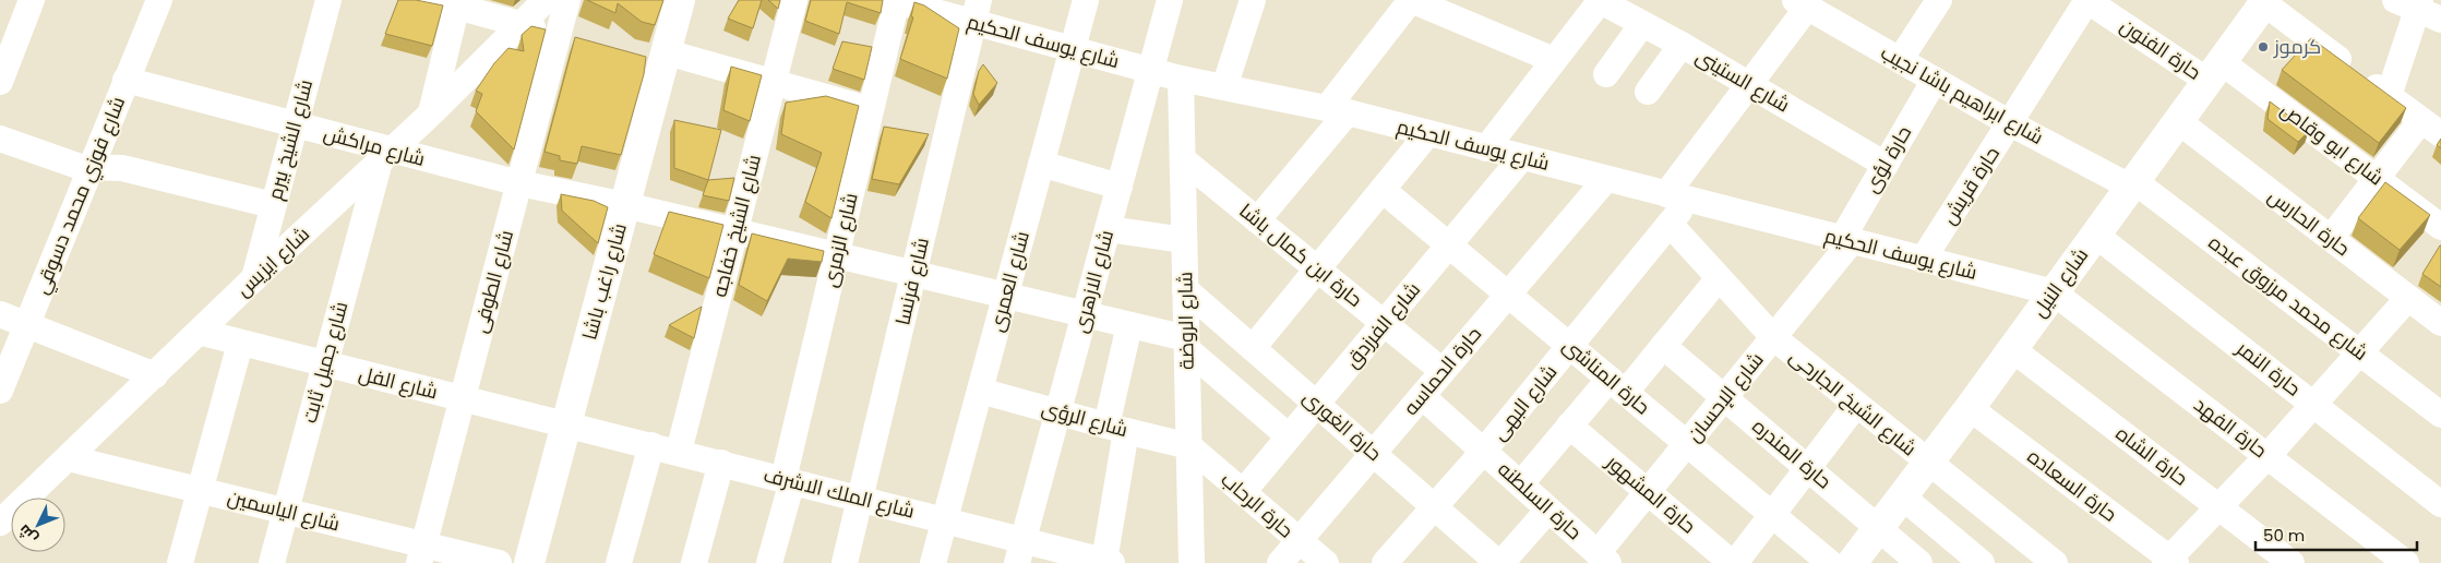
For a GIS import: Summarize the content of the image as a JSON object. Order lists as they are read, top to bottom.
{
  "streets": {
    "street": [
      "شارع يوسف الحكيم",
      "حارة الفنون",
      "شارع الستينى",
      "شارع ابراهيم باشا نجيب",
      "شارع الشيخ بيرم",
      "شارع ابو وقاص",
      "شارع مراكش",
      "حارة لؤى",
      "حارة قريش",
      "شارع فوزي محمد دسوقي",
      "حارة الحارس",
      "شارع الشيخ خفاجه",
      "شارع الزمرى",
      "حارة ابن كمال باشا",
      "شارع ايزيس",
      "شارع الطوفى",
      "شارع راغب باشا",
      "شارع فرنسا",
      "شارع العمرى",
      "شارع الازهرى",
      "شارع النيل",
      "شارع محمد مرزوق عبده",
      "شارع الروضة",
      "شارع الفرزدق",
      "شارع جميل ثابت",
      "حارة النمر",
      "حارة الحماسه",
      "حارة المناشى",
      "شارع الفل",
      "شارع الإحسان",
      "شارع البهى",
      "شارع الشيخ الجارحى",
      "شارع الرؤى",
      "حارة الغورى",
      "حارة الفهد",
      "حارة المندره",
      "حارة الشاه",
      "حارة السعاده",
      "شارع الملك الاشرف",
      "حارة المشهور",
      "حارة السلطنه",
      "حارة الرحاب",
      "شارع الياسمين"
    ]
  },
  "crossings": [
    ["شارع يوسف الحكيم", "حارة لؤى"],
    ["شارع يوسف الحكيم", "حارة قريش"],
    ["شارع يوسف الحكيم", "شارع الزمرى"],
    ["شارع يوسف الحكيم", "شارع فرنسا"],
    ["شارع يوسف الحكيم", "شارع العمرى"],
    ["شارع يوسف الحكيم", "شارع الازهرى"],
    ["شارع يوسف الحكيم", "شارع النيل"],
    ["شارع يوسف الحكيم", "شارع الروضة"],
    ["شارع يوسف الحكيم", "شارع الفرزدق"],
    ["شارع يوسف الحكيم", "حارة الحماسه"],
    ["شارع يوسف الحكيم", "شارع الإحسان"],
    ["شارع يوسف الحكيم", "شارع البهى"],
    ["شارع يوسف الحكيم", "حارة الفهد"],
    ["حارة الفنون", "شارع ابو وقاص"],
    ["حارة الفنون", "حارة قريش"],
    ["حارة الفنون", "شارع النيل"],
    ["شارع الستينى", "حارة لؤى"],
    ["شارع الستينى", "شارع البهى"],
    ["شارع ابراهيم باشا نجيب", "حارة لؤى"],
    ["شارع ابراهيم باشا نجيب", "حارة قريش"],
    ["شارع ابراهيم باشا نجيب", "شارع النيل"],
    ["شارع ابراهيم باشا نجيب", "شارع محمد مرزوق عبده"],
    ["شارع ابراهيم باشا نجيب", "شارع البهى"],
    ["شارع الشيخ بيرم", "شارع مراكش"],
    ["شارع الشيخ بيرم", "شارع ايزيس"],
    ["شارع ابو وقاص", "شارع النيل"],
    ["شارع مراكش", "شارع فوزي محمد دسوقي"],
    ["شارع مراكش", "شارع الشيخ خفاجه"],
    ["شارع مراكش", "شارع الزمرى"],
    ["شارع مراكش", "شارع ايزيس"],
    ["شارع مراكش", "شارع الطوفى"],
    ["شارع مراكش", "شارع راغب باشا"],
    ["شارع مراكش", "شارع فرنسا"],
    ["شارع مراكش", "شارع العمرى"],
    ["شارع مراكش", "شارع الازهرى"],
    ["شارع مراكش", "شارع الروضة"],
    ["شارع مراكش", "شارع جميل ثابت"],
    ["حارة لؤى", "شارع الإحسان"],
    ["حارة الحارس", "شارع النيل"],
    ["شارع الشيخ خفاجه", "شارع الملك الاشرف"],
    ["شارع الزمرى", "شارع الملك الاشرف"],
    ["حارة ابن كمال باشا", "شارع الروضة"],
    ["حارة ابن كمال باشا", "شارع الفرزدق"],
    ["حارة ابن كمال باشا", "حارة الحماسه"],
    ["شارع ايزيس", "شارع جميل ثابت"],
    ["شارع ايزيس", "شارع الفل"],
    ["شارع ايزيس", "شارع الياسمين"],
    ["شارع الطوفى", "شارع الفل"],
    ["شارع الطوفى", "شارع الياسمين"],
    ["شارع راغب باشا", "شارع الفل"],
    ["شارع راغب باشا", "شارع الملك الاشرف"],
    ["شارع فرنسا", "شارع الملك الاشرف"],
    ["شارع العمرى", "شارع الرؤى"],
    ["شارع العمرى", "شارع الملك الاشرف"],
    ["شارع الازهرى", "شارع الرؤى"],
    ["شارع الازهرى", "شارع الملك الاشرف"],
    ["شارع النيل", "شارع محمد مرزوق عبده"],
    ["شارع النيل", "حارة النمر"],
    ["شارع النيل", "شارع الشيخ الجارحى"],
    ["شارع النيل", "حارة الفهد"],
    ["شارع النيل", "حارة المندره"],
    ["شارع النيل", "حارة الشاه"],
    ["شارع النيل", "حارة السعاده"],
    ["شارع الروضة", "شارع الرؤى"],
    ["شارع الروضة", "حارة الغورى"],
    ["شارع الروضة", "حارة الرحاب"],
    ["شارع الفرزدق", "حارة المناشى"],
    ["شارع الفرزدق", "حارة الغورى"],
    ["شارع الفرزدق", "حارة الرحاب"],
    ["شارع جميل ثابت", "شارع الفل"],
    ["شارع جميل ثابت", "شارع الياسمين"],
    ["حارة الحماسه", "حارة المناشى"],
    ["حارة الحماسه", "حارة الغورى"],
    ["حارة الحماسه", "حارة السلطنه"],
    ["حارة الحماسه", "حارة الرحاب"],
    ["حارة المناشى", "شارع الإحسان"],
    ["حارة المناشى", "شارع البهى"],
    ["شارع الفل", "شارع الملك الاشرف"],
    ["شارع الإحسان", "شارع الشيخ الجارحى"],
    ["شارع الإحسان", "حارة المندره"],
    ["شارع الإحسان", "حارة المشهور"],
    ["شارع الإحسان", "حارة السلطنه"],
    ["شارع البهى", "شارع الشيخ الجارحى"],
    ["شارع البهى", "حارة الغورى"],
    ["شارع البهى", "حارة السلطنه"],
    ["شارع الرؤى", "حارة الرحاب"]
  ],
  "places": ["كرموز"],
  "scale_bar": "50 m",
  "north": "bottom left"
}
